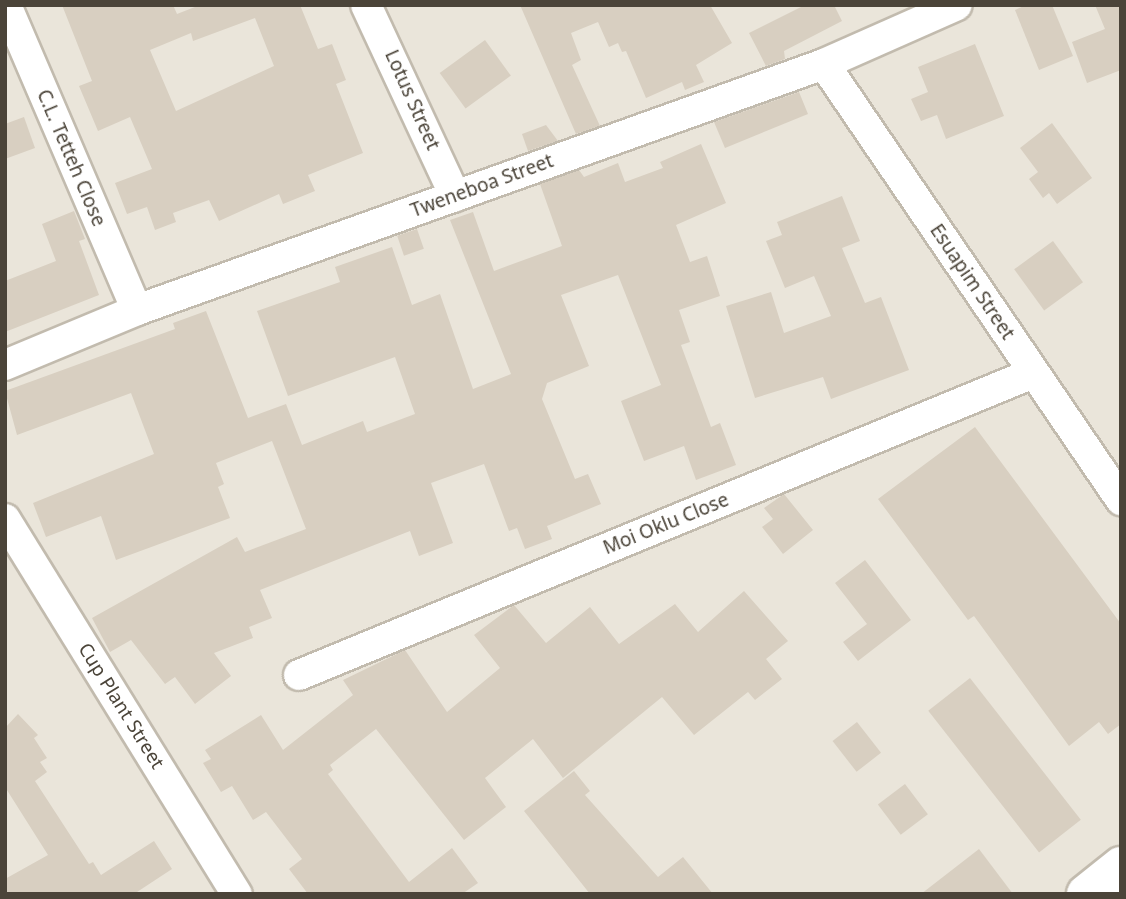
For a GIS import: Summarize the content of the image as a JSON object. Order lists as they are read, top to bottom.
{
  "streets": {
    "street": [
      "Lotus Street",
      "C.L. Tetteh Close",
      "Tweneboa Street",
      "Esuapim Street",
      "Moi Oklu Close",
      "Cup Plant Street"
    ]
  },
  "crossings": [
    ["Lotus Street", "Tweneboa Street"],
    ["C.L. Tetteh Close", "Tweneboa Street"],
    ["Tweneboa Street", "Esuapim Street"],
    ["Esuapim Street", "Moi Oklu Close"]
  ]
}
